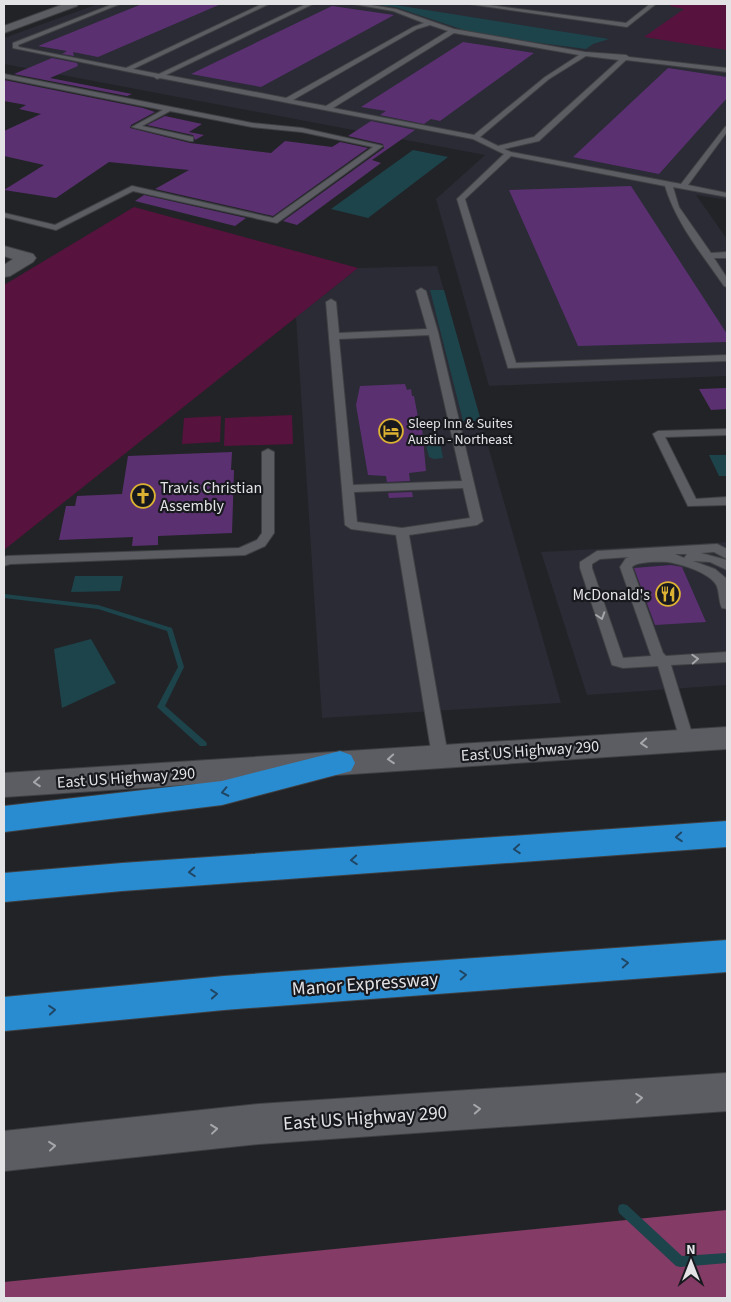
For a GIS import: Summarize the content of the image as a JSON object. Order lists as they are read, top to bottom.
{
  "streets": {
    "highway": ["Manor Expressway"],
    "main road": ["East US Highway 290"]
  },
  "places": {
    "hotel": ["Sleep Inn & Suites Austin - Northeast"],
    "church": ["Travis Christian Assembly"],
    "restaurant": ["McDonald's"]
  },
  "north": "top"
}
